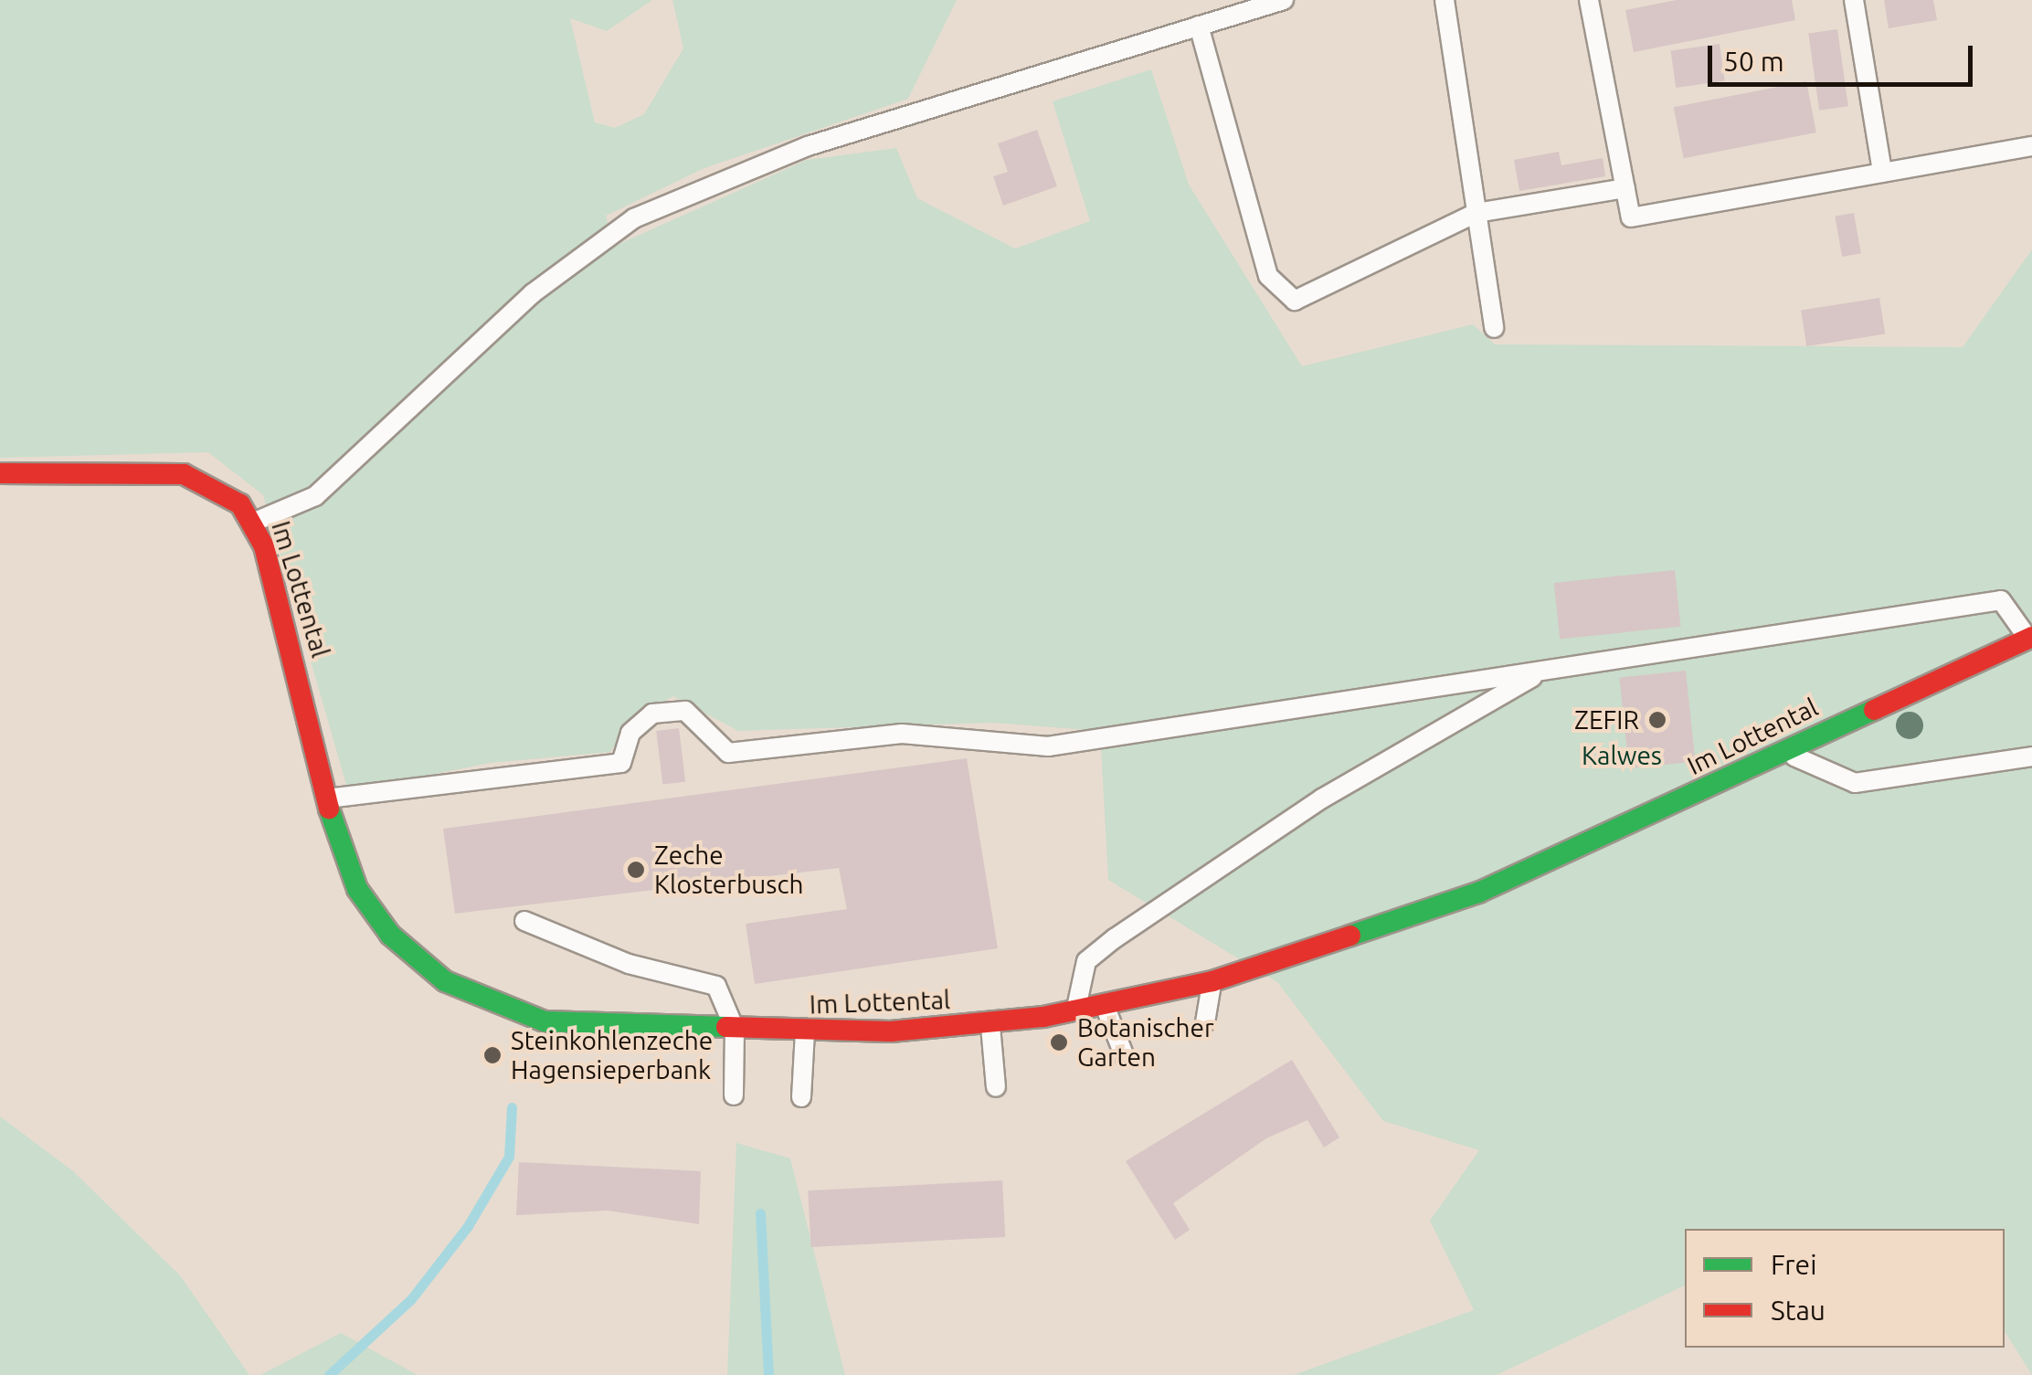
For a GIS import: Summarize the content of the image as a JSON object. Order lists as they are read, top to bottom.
{
  "streets": {
    "street": ["Im Lottental"]
  },
  "parks": ["Kalwes"],
  "places": [
    "ZEFIR",
    "Zeche Klosterbusch",
    "Botanischer Garten",
    "Steinkohlenzeche Hagensieperbank"
  ],
  "legend": ["Frei", "Stau"],
  "scale_bar": "50 m"
}
